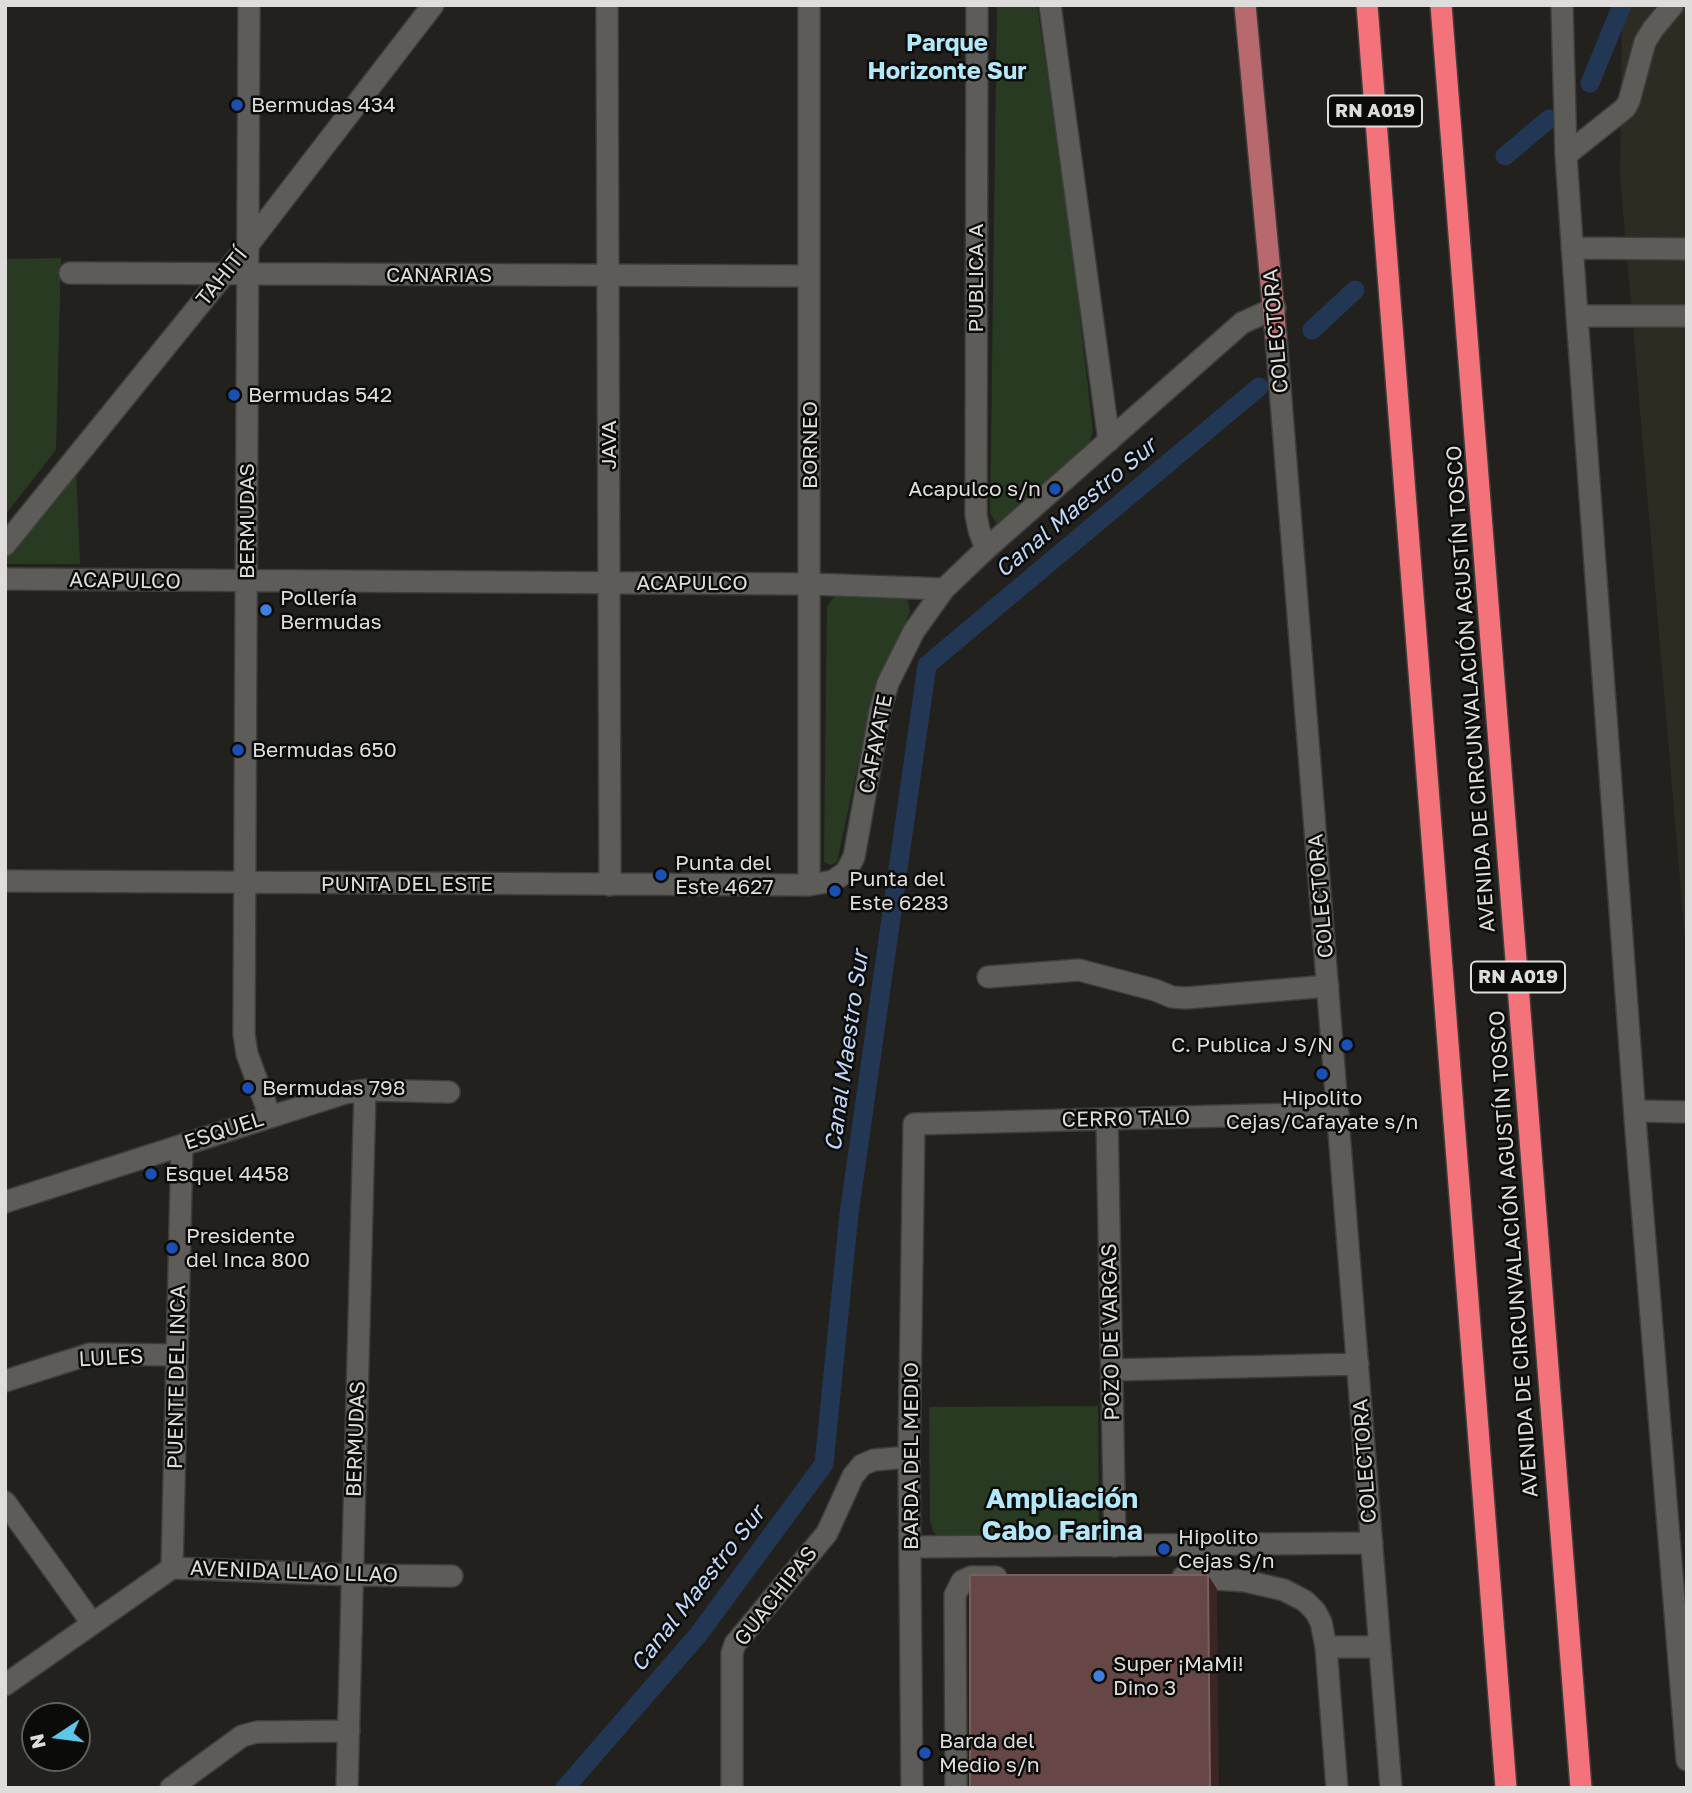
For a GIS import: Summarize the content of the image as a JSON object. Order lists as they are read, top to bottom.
{
  "streets": {
    "highway": ["RN A019", "AVENIDA DE CIRCUNVALACIÓN AGUSTÍN TOSCO"],
    "main road": ["COLECTORA"],
    "street": [
      "CANARIAS",
      "TAHITÍ",
      "PUBLICA A",
      "JAVA",
      "BORNEO",
      "BERMUDAS",
      "ACAPULCO",
      "CAFAYATE",
      "PUNTA DEL ESTE",
      "CERRO TALO",
      "ESQUEL",
      "POZO DE VARGAS",
      "LULES",
      "PUENTE DEL INCA",
      "BARDA DEL MEDIO",
      "AVENIDA LLAO LLAO",
      "GUACHIPAS"
    ]
  },
  "crossings": [
    ["CANARIAS", "TAHITÍ"],
    ["CANARIAS", "JAVA"],
    ["CANARIAS", "BORNEO"],
    ["CANARIAS", "BERMUDAS"],
    ["TAHITÍ", "BERMUDAS"],
    ["COLECTORA", "CERRO TALO"],
    ["JAVA", "ACAPULCO"],
    ["JAVA", "PUNTA DEL ESTE"],
    ["BORNEO", "ACAPULCO"],
    ["BORNEO", "CAFAYATE"],
    ["BORNEO", "PUNTA DEL ESTE"],
    ["BERMUDAS", "ACAPULCO"],
    ["BERMUDAS", "PUNTA DEL ESTE"],
    ["BERMUDAS", "ESQUEL"],
    ["BERMUDAS", "AVENIDA LLAO LLAO"],
    ["ACAPULCO", "CAFAYATE"],
    ["CAFAYATE", "PUNTA DEL ESTE"],
    ["CERRO TALO", "POZO DE VARGAS"],
    ["CERRO TALO", "BARDA DEL MEDIO"],
    ["ESQUEL", "PUENTE DEL INCA"],
    ["LULES", "PUENTE DEL INCA"],
    ["PUENTE DEL INCA", "AVENIDA LLAO LLAO"],
    ["BARDA DEL MEDIO", "GUACHIPAS"]
  ],
  "districts": ["Parque Horizonte Sur", "Ampliación Cabo Farina"],
  "water": ["Canal Maestro Sur"],
  "places": [
    "Bermudas 434",
    "Bermudas 542",
    "Acapulco s/n",
    "Pollería Bermudas",
    "Bermudas 650",
    "Punta del Este 4627",
    "Punta del Este 6283",
    "C. Publica J S/N",
    "Hipolito Cejas/Cafayate s/n",
    "Bermudas 798",
    "Esquel 4458",
    "Presidente del Inca 800",
    "Hipolito Cejas S/n",
    "Super ¡MaMi! Dino 3",
    "Barda del Medio s/n"
  ],
  "north": "left"
}
